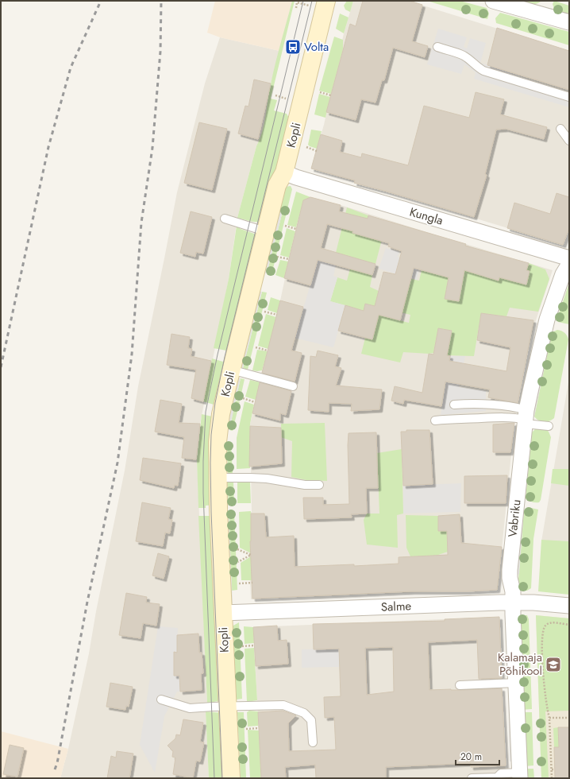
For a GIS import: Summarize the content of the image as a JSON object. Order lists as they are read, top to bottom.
{
  "streets": {
    "street": [
      "Kopli",
      "Kungla",
      "Vabriku",
      "Salme"
    ]
  },
  "crossings": [
    ["Kopli", "Kungla"],
    ["Kopli", "Salme"],
    ["Vabriku", "Salme"]
  ],
  "places": {
    "bus stop": ["Volta"],
    "school or university": ["Kalamaja Põhikool"]
  },
  "scale_bar": "20 m"
}
